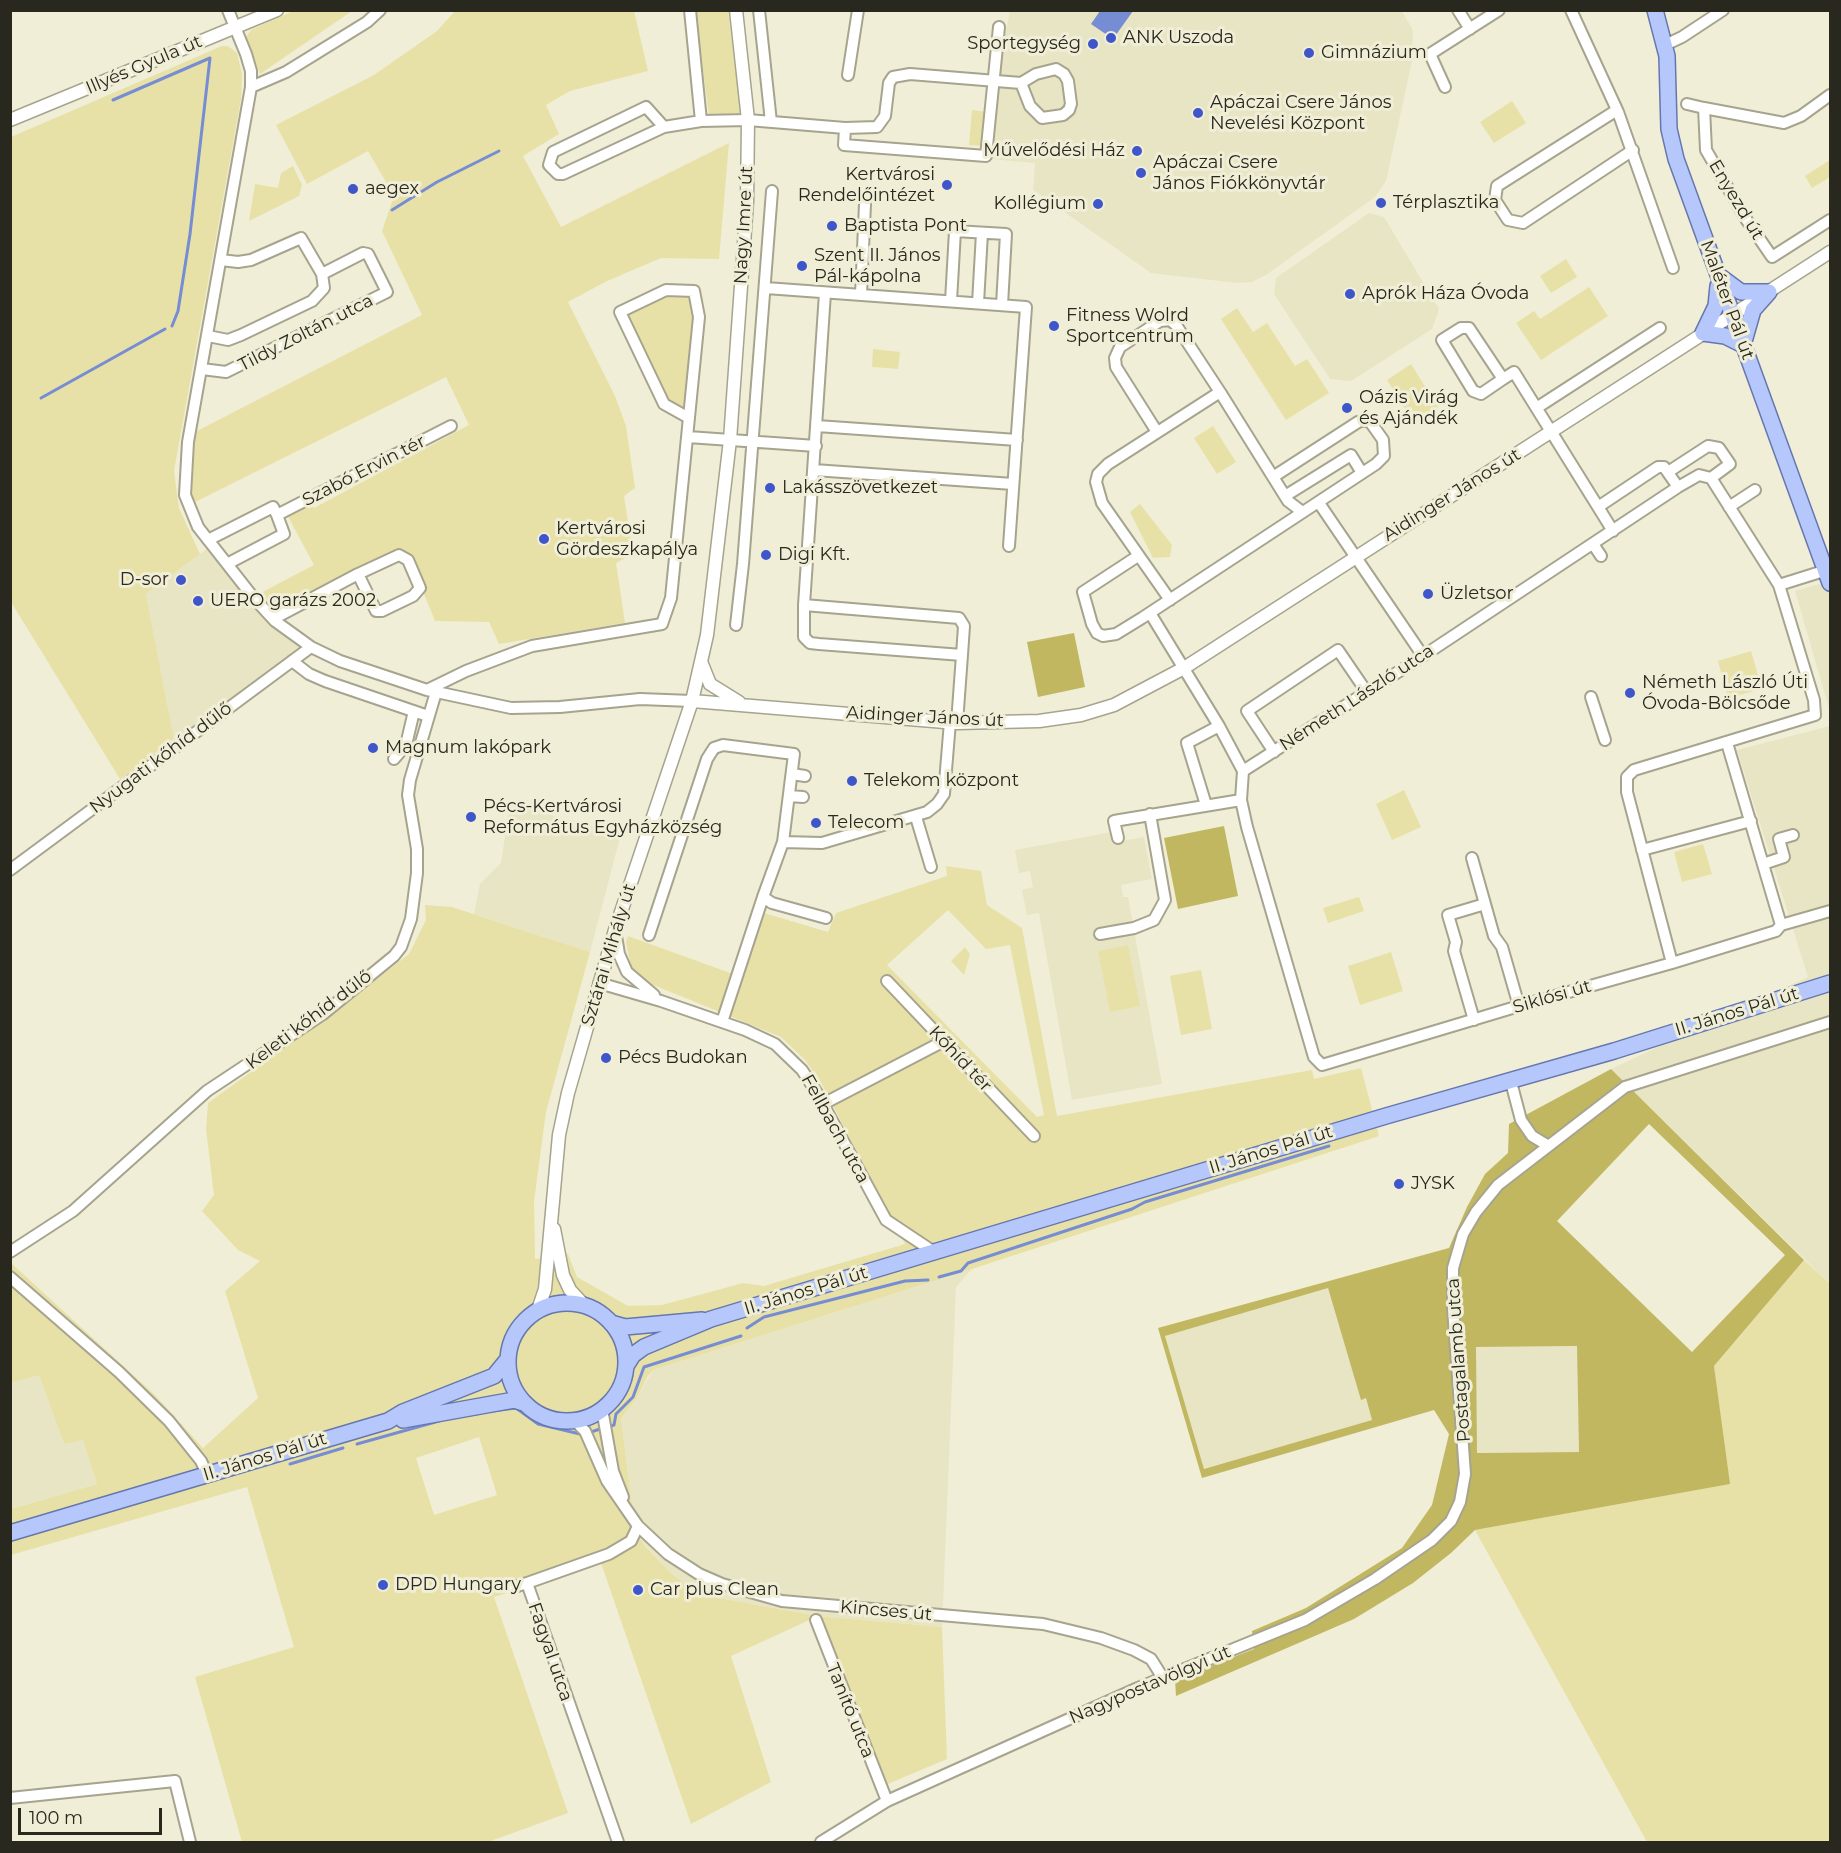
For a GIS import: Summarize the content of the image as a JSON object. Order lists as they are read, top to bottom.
{
  "streets": {
    "main road": ["Maléter Pál út", "II. János Pál út"],
    "street": [
      "Illyés Gyula út",
      "Enyezd út",
      "Nagy Imre út",
      "Tildy Zoltán utca",
      "Szabó Ervin tér",
      "Aidinger János út",
      "Németh László utca",
      "Nyugati kőhíd dűlő",
      "Sztárai Mihály út",
      "Siklósi út",
      "Keleti kőhíd dűlő",
      "Kőhíd tér",
      "Fellbach utca",
      "Postagalamb utca",
      "Kincses út",
      "Fagyal utca",
      "Nagypostavölgyi út",
      "Tanító utca"
    ]
  },
  "crossings": [
    ["Nagy Imre út", "Aidinger János út"],
    ["Nagy Imre út", "Sztárai Mihály út"],
    ["Maléter Pál út", "Aidinger János út"],
    ["Aidinger János út", "Sztárai Mihály út"],
    ["Sztárai Mihály út", "II. János Pál út"],
    ["Sztárai Mihály út", "Fellbach utca"],
    ["II. János Pál út", "Fellbach utca"],
    ["Postagalamb utca", "Nagypostavölgyi út"],
    ["Kincses út", "Fagyal utca"],
    ["Kincses út", "Nagypostavölgyi út"],
    ["Nagypostavölgyi út", "Tanító utca"]
  ],
  "places": [
    "ANK Uszoda",
    "Sportegység",
    "Gimnázium",
    "Apáczai Csere János Nevelési Központ",
    "Művelődési Ház",
    "Apáczai Csere János Fiókkönyvtár",
    "Kertvárosi Rendelőintézet",
    "aegex",
    "Térplasztika",
    "Kollégium",
    "Baptista Pont",
    "Szent II. János Pál-kápolna",
    "Aprók Háza Óvoda",
    "Fitness Wolrd Sportcentrum",
    "Oázis Virág és Ajándék",
    "Lakásszövetkezet",
    "Kertvárosi Gördeszkapálya",
    "Digi Kft.",
    "D-sor",
    "Üzletsor",
    "UERO garázs 2002",
    "Németh László Úti Óvoda-Bölcsőde",
    "Magnum lakópark",
    "Telekom központ",
    "Pécs-Kertvárosi Református Egyházközség",
    "Telecom",
    "Pécs Budokan",
    "JYSK",
    "DPD Hungary",
    "Car plus Clean"
  ],
  "scale_bar": "100 m"
}
